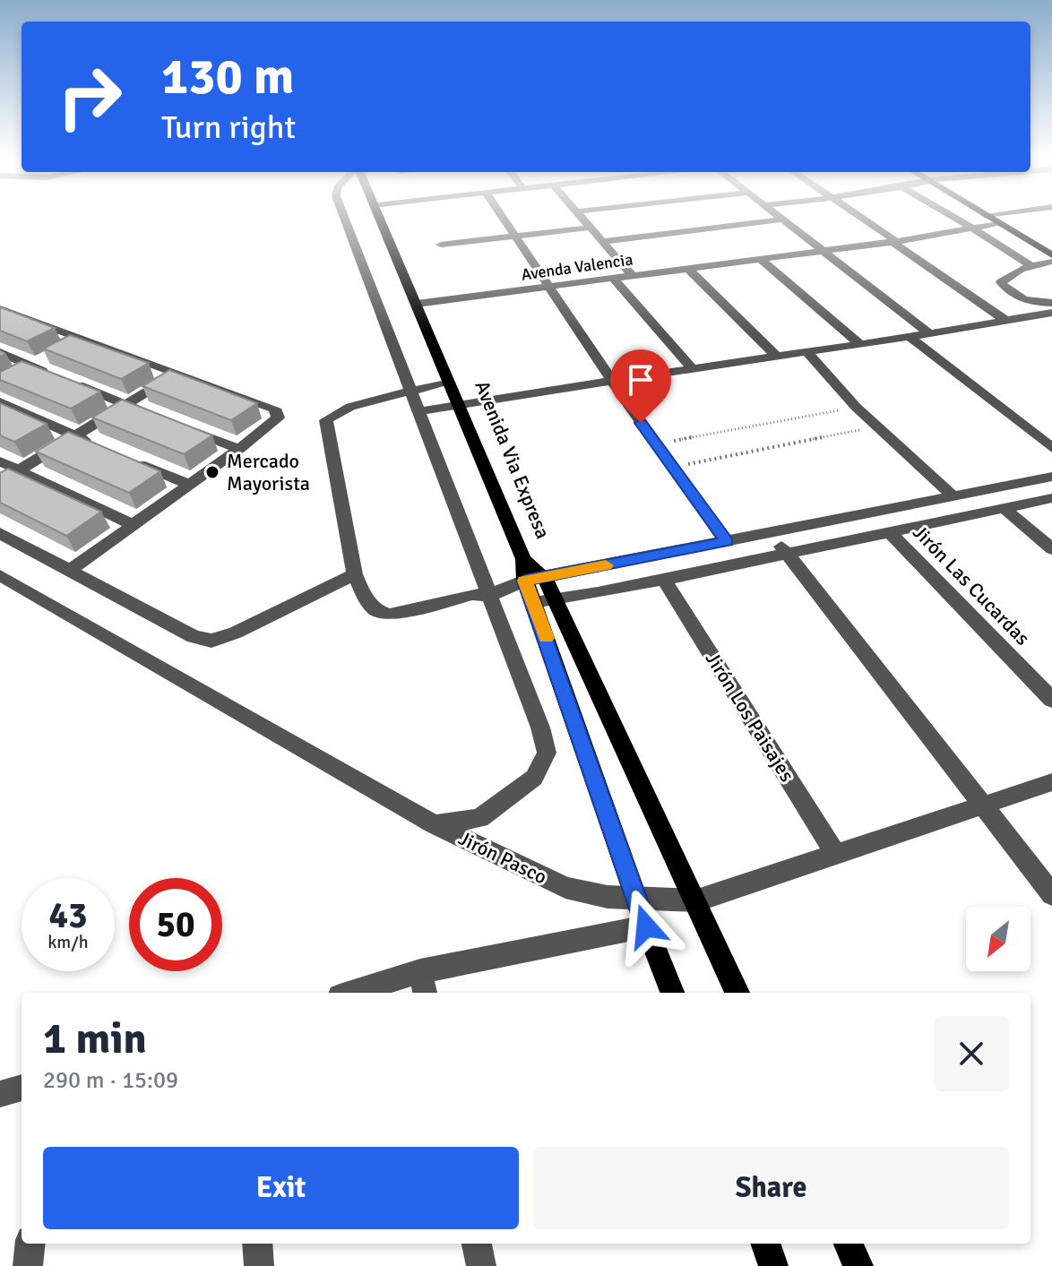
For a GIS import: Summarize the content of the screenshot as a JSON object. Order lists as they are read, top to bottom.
{
  "streets": {
    "main road": ["Avenida Via Expresa"],
    "street": [
      "Avenda Valencia",
      "Jirón Las Cucardas",
      "Jirón Los Paisajes",
      "Jirón Pasco"
    ]
  },
  "crossings": [
    ["Avenda Valencia", "Avenida Via Expresa"],
    ["Jirón Los Paisajes", "Jirón Pasco"]
  ],
  "places": ["Mercado Mayorista"],
  "north": "bottom left",
  "page": {
    "turn": ["130 m", "Turn right"],
    "speed": "43 km/h",
    "limit": "50",
    "heading": ["1 min", "290 m · 15:09"],
    "buttons": ["Exit", "Share"]
  }
}
